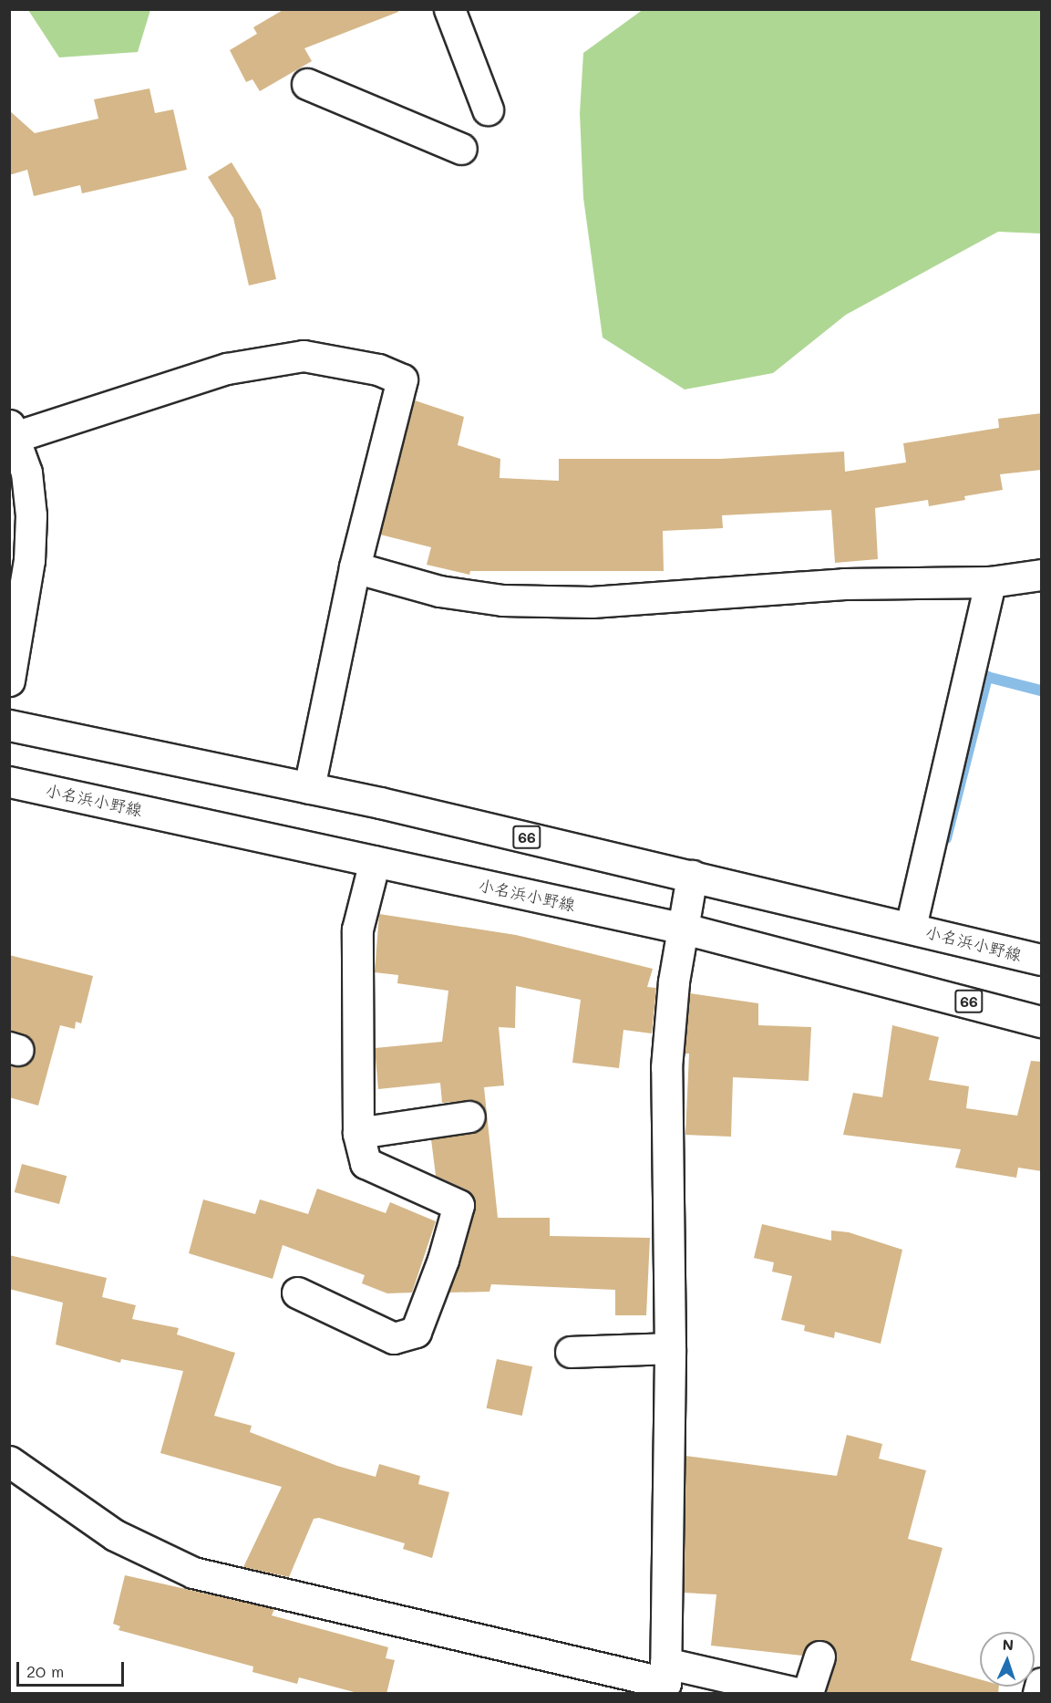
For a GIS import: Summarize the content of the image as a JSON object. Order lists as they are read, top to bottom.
{
  "streets": {
    "street": ["小名浜小野線", "66"]
  },
  "scale_bar": "20 m",
  "north": "top"
}
